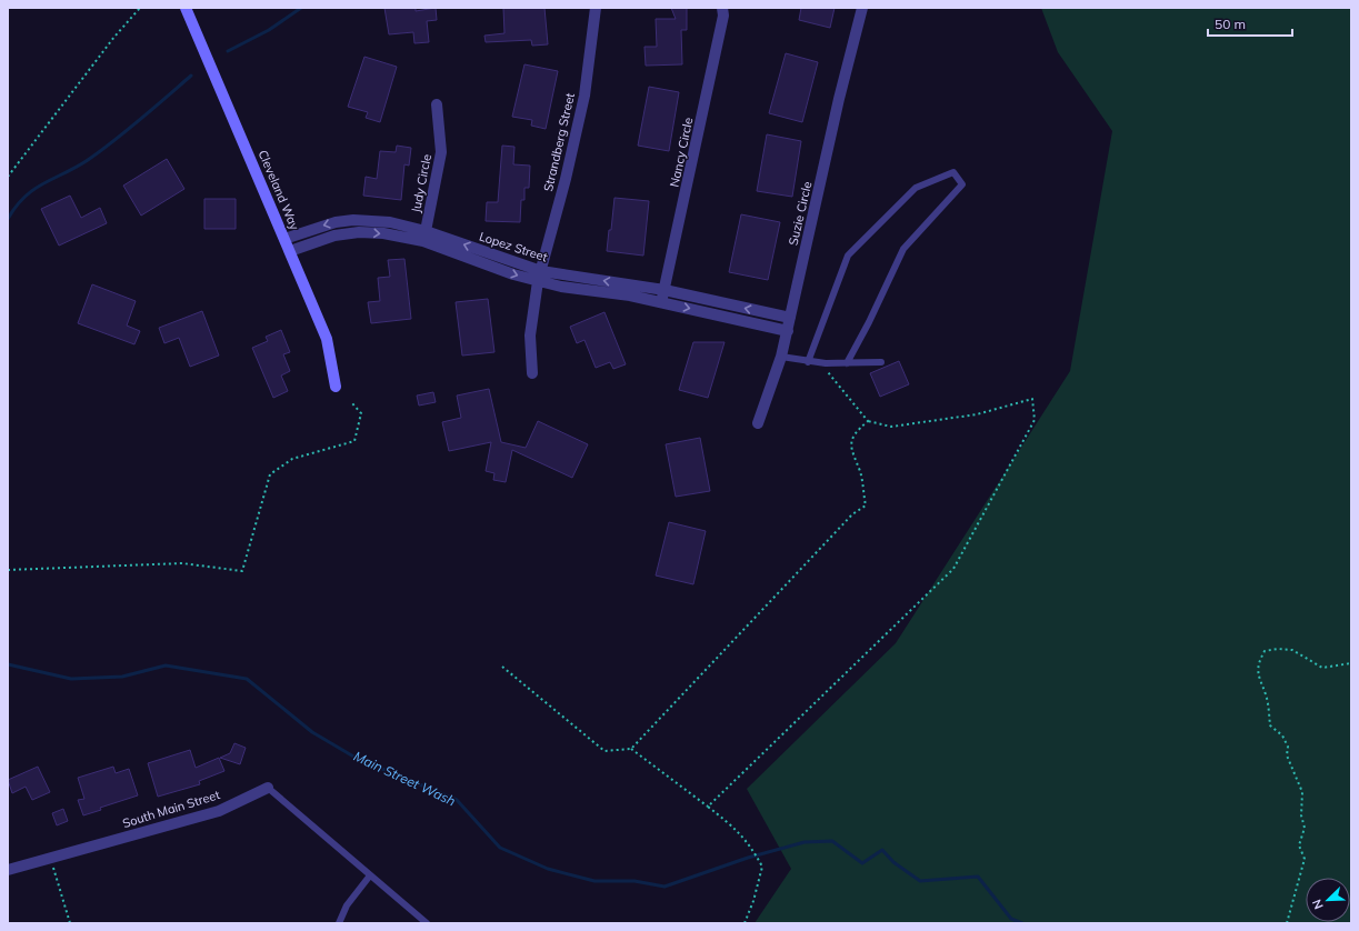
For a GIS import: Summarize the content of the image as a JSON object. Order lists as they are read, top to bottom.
{
  "streets": {
    "street": [
      "Strandberg Street",
      "Nancy Circle",
      "Judy Circle",
      "Cleveland Way",
      "Suzie Circle",
      "Lopez Street",
      "South Main Street"
    ]
  },
  "crossings": [
    ["Strandberg Street", "Lopez Street"],
    ["Nancy Circle", "Lopez Street"],
    ["Judy Circle", "Lopez Street"],
    ["Cleveland Way", "Lopez Street"],
    ["Suzie Circle", "Lopez Street"]
  ],
  "water": ["Main Street Wash"],
  "scale_bar": "50 m",
  "north": "bottom left"
}
